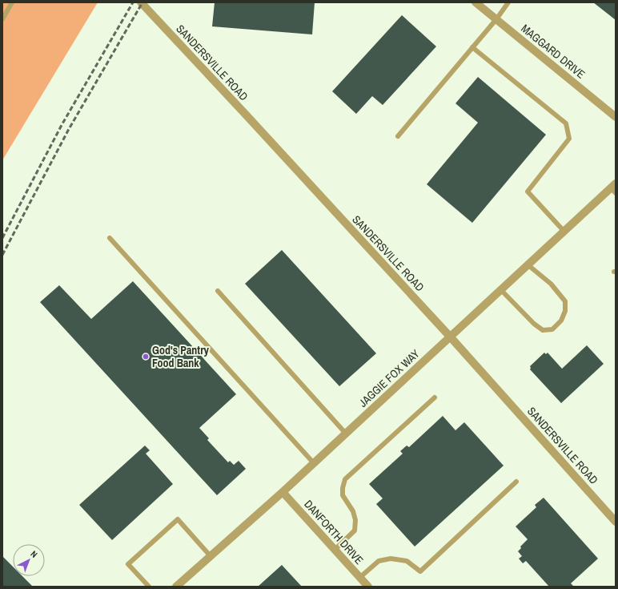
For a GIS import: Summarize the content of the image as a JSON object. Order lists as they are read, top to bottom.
{
  "streets": {
    "street": [
      "MAGGARD DRIVE",
      "SANDERSVILLE ROAD",
      "JAGGIE FOX WAY",
      "DANFORTH DRIVE"
    ]
  },
  "crossings": [
    ["SANDERSVILLE ROAD", "JAGGIE FOX WAY"],
    ["JAGGIE FOX WAY", "DANFORTH DRIVE"]
  ],
  "places": ["God's Pantry Food Bank"],
  "north": "top right"
}
